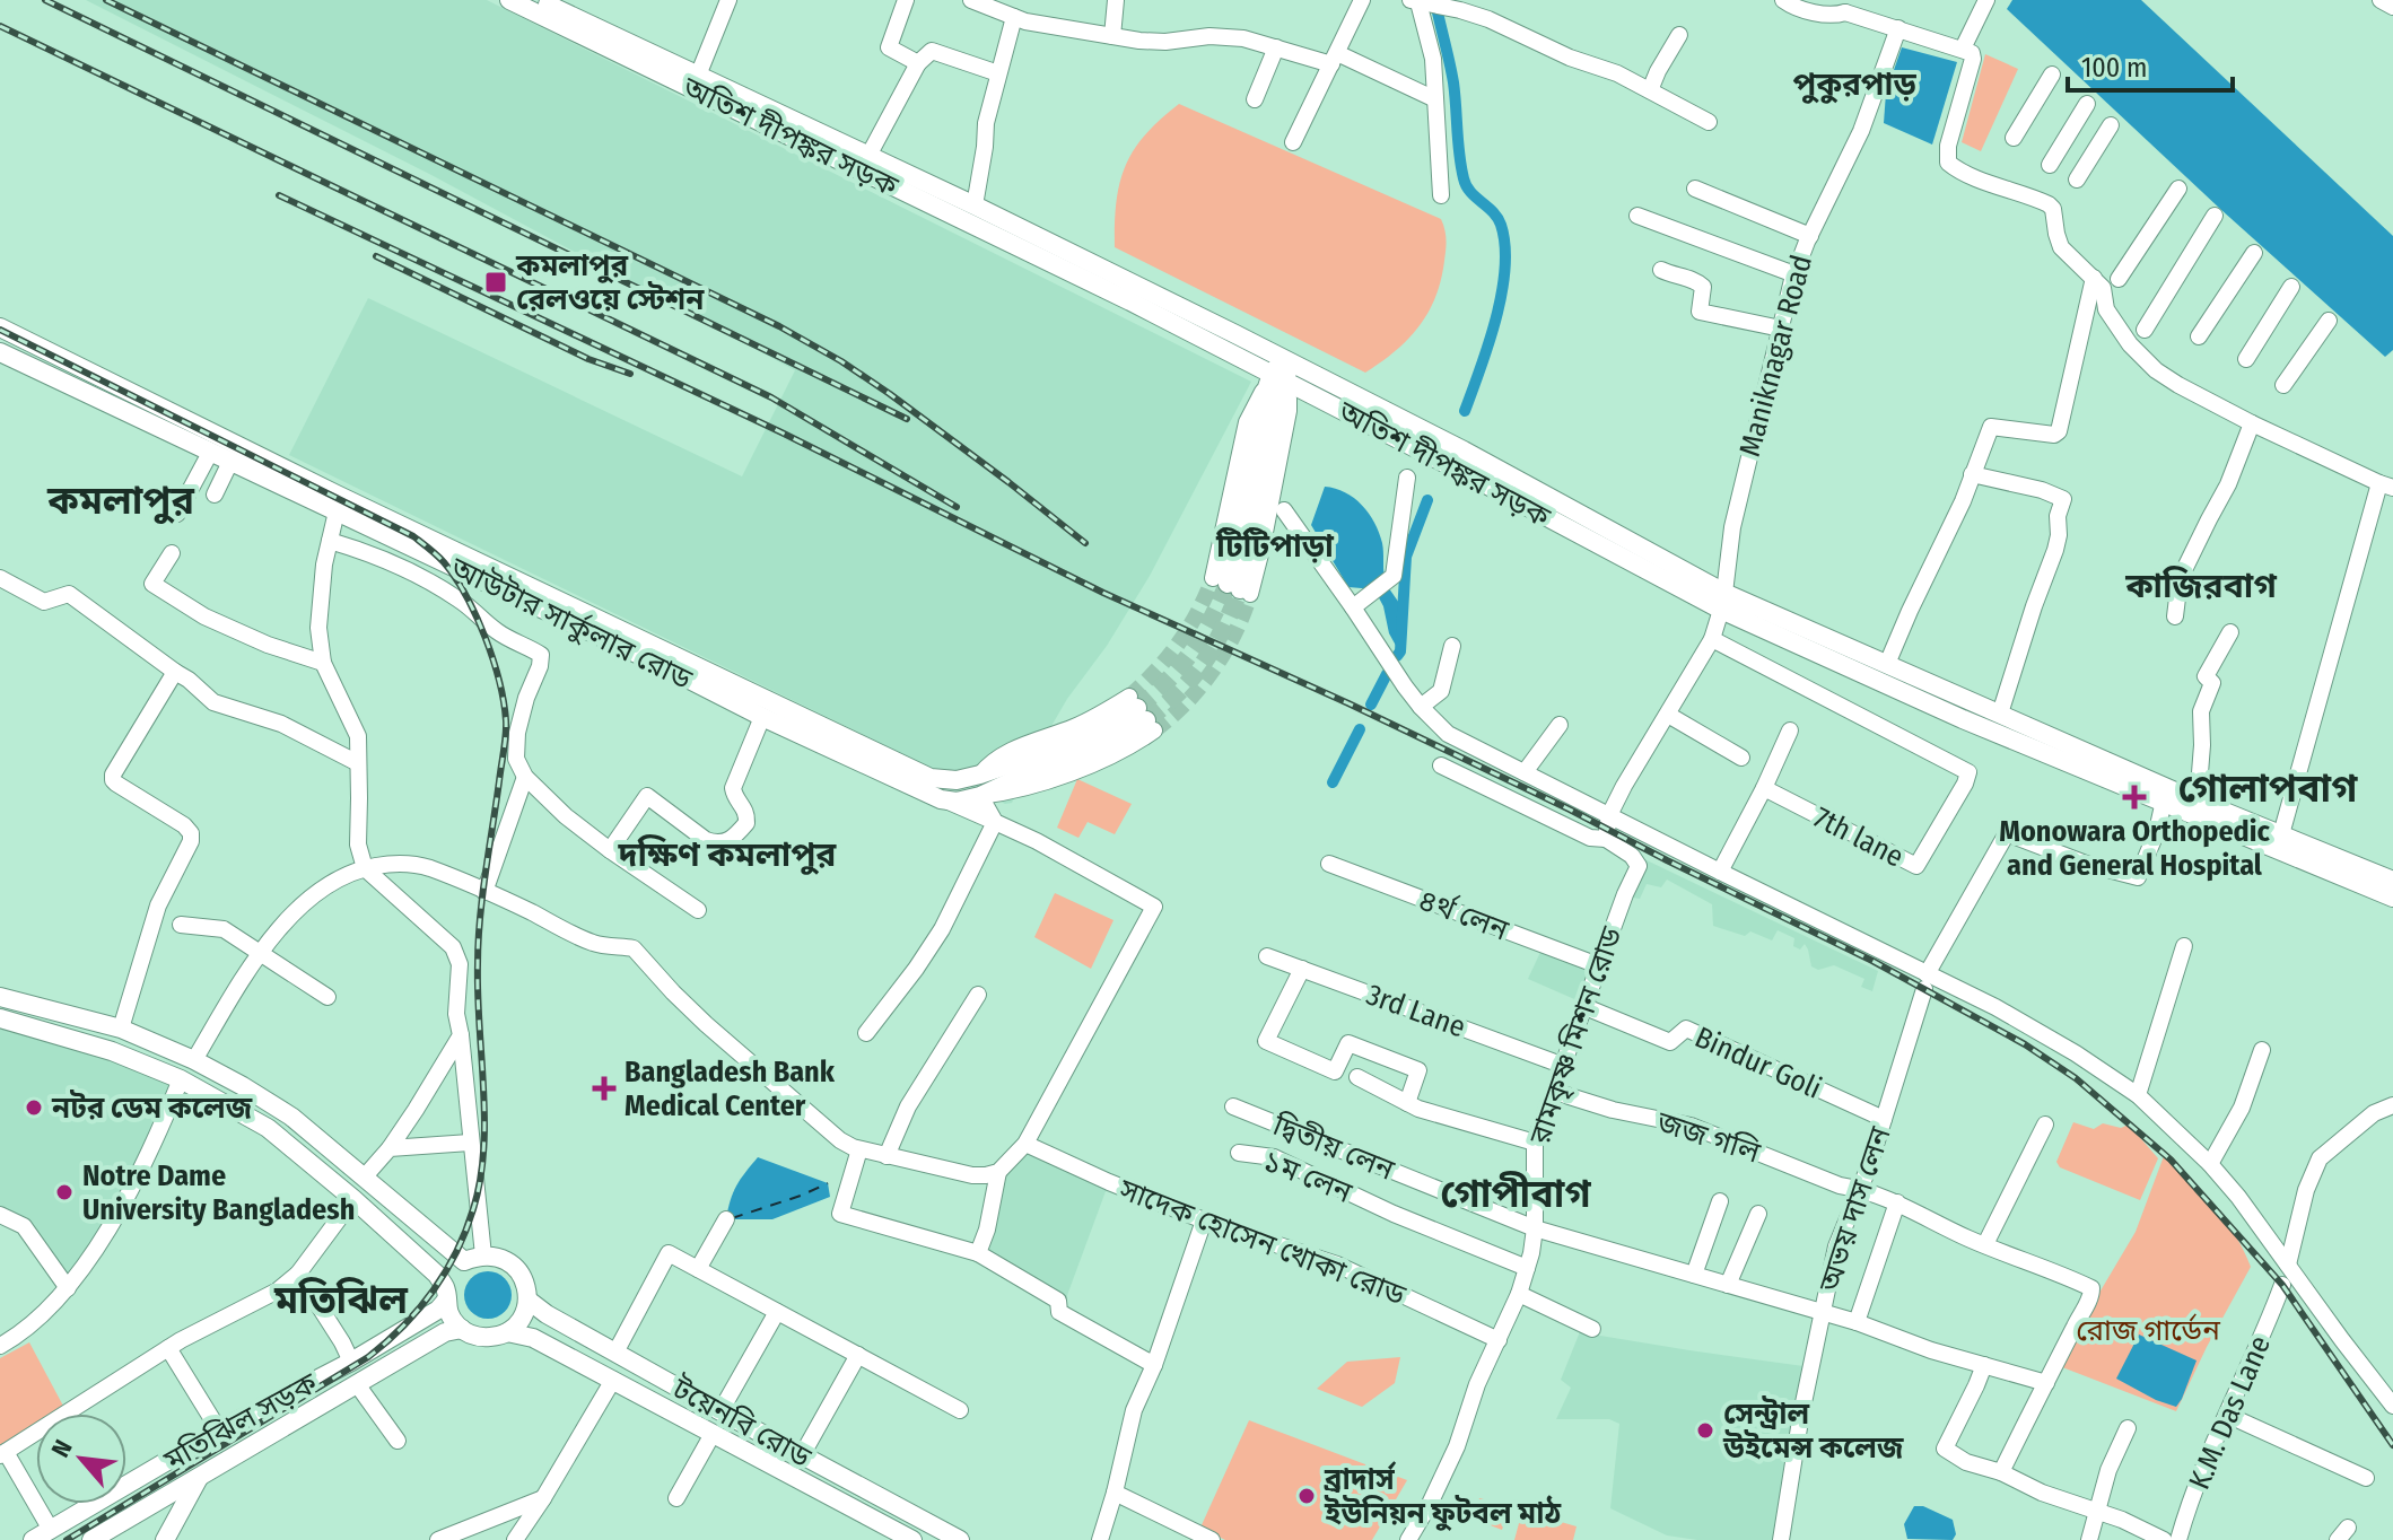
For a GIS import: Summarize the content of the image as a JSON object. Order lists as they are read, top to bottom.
{
  "streets": {
    "main road": [
      "অতিশ দীপঙ্কর সড়ক",
      "আউটার সার্কুলার রোড",
      "মতিঝিল সড়ক",
      "টয়েনবি রোড"
    ],
    "street": [
      "Maniknagar Road",
      "7th lane",
      "৪র্থ লেন",
      "3rd Lane",
      "রামকৃষ্ণ মিশন রোড",
      "Bindur Goli",
      "জজ গলি",
      "দ্বিতীয় লেন",
      "১ম লেন",
      "অভয় দাস লেন",
      "সাদেক হোসেন খোকা রোড",
      "K.M. Das Lane"
    ]
  },
  "crossings": [
    ["অতিশ দীপঙ্কর সড়ক", "Maniknagar Road"],
    ["অতিশ দীপঙ্কর সড়ক", "অভয় দাস লেন"],
    ["৪র্থ লেন", "রামকৃষ্ণ মিশন রোড"],
    ["3rd Lane", "রামকৃষ্ণ মিশন রোড"],
    ["রামকৃষ্ণ মিশন রোড", "Bindur Goli"],
    ["রামকৃষ্ণ মিশন রোড", "জজ গলি"],
    ["রামকৃষ্ণ মিশন রোড", "দ্বিতীয় লেন"],
    ["রামকৃষ্ণ মিশন রোড", "১ম লেন"],
    ["রামকৃষ্ণ মিশন রোড", "সাদেক হোসেন খোকা রোড"],
    ["Bindur Goli", "অভয় দাস লেন"],
    ["জজ গলি", "অভয় দাস লেন"]
  ],
  "districts": [
    "পুকুরপাড়",
    "কমলাপুর",
    "টিটিপাড়া",
    "কাজিরবাগ",
    "গোলাপবাগ",
    "দক্ষিণ কমলাপুর",
    "গোপীবাগ",
    "মতিঝিল"
  ],
  "parks": ["রোজ গার্ডেন"],
  "places": {
    "transit": ["কমলাপুর রেলওয়ে স্টেশন"],
    "health": ["Monowara Orthopedic and General Hospital", "Bangladesh Bank Medical Center"],
    "other": [
      "নটর ডেম কলেজ",
      "Notre Dame University Bangladesh",
      "সেন্ট্রাল উইমেন্স কলেজ",
      "ব্রাদার্স ইউনিয়ন ফুটবল মাঠ"
    ]
  },
  "scale_bar": "100 m",
  "north": "top left"
}
